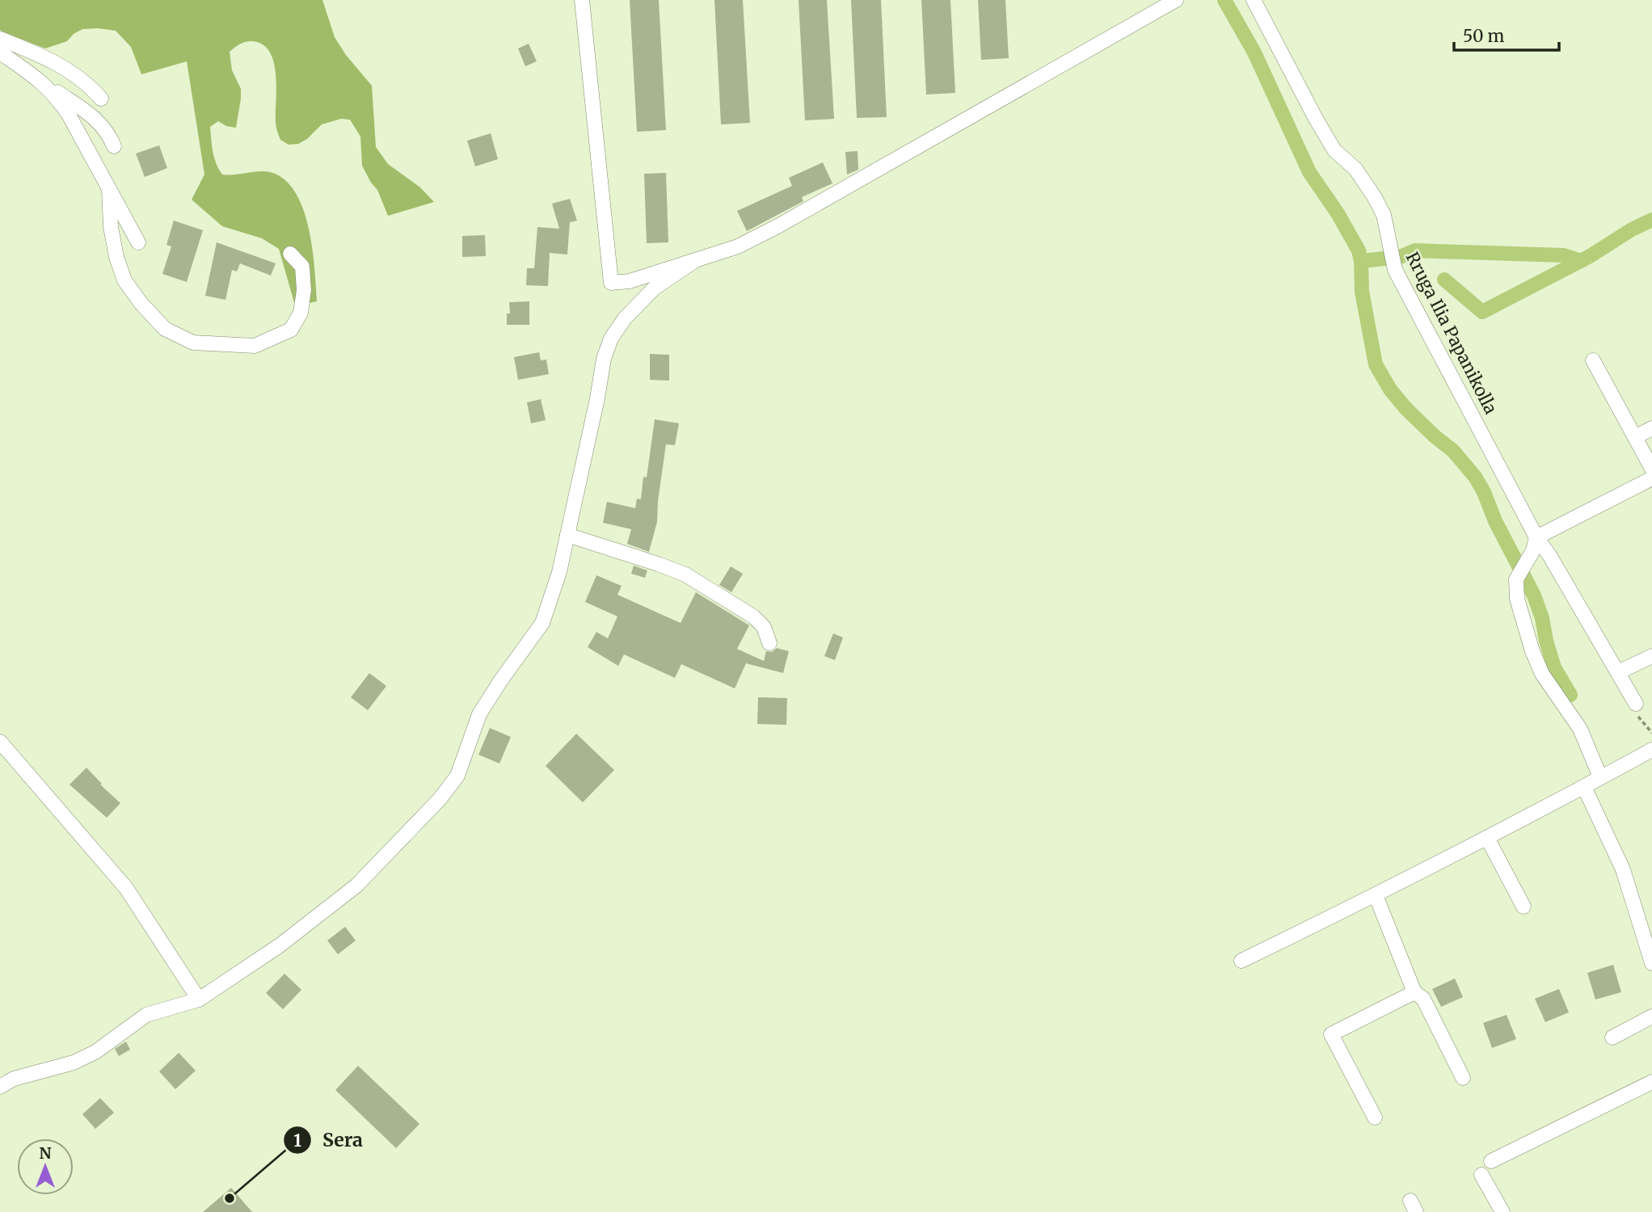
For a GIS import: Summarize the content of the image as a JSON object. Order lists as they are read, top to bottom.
{
  "streets": {
    "street": ["Rruga Ilia Papanikolla"]
  },
  "places": ["Sera"],
  "scale_bar": "50 m",
  "north": "top"
}
